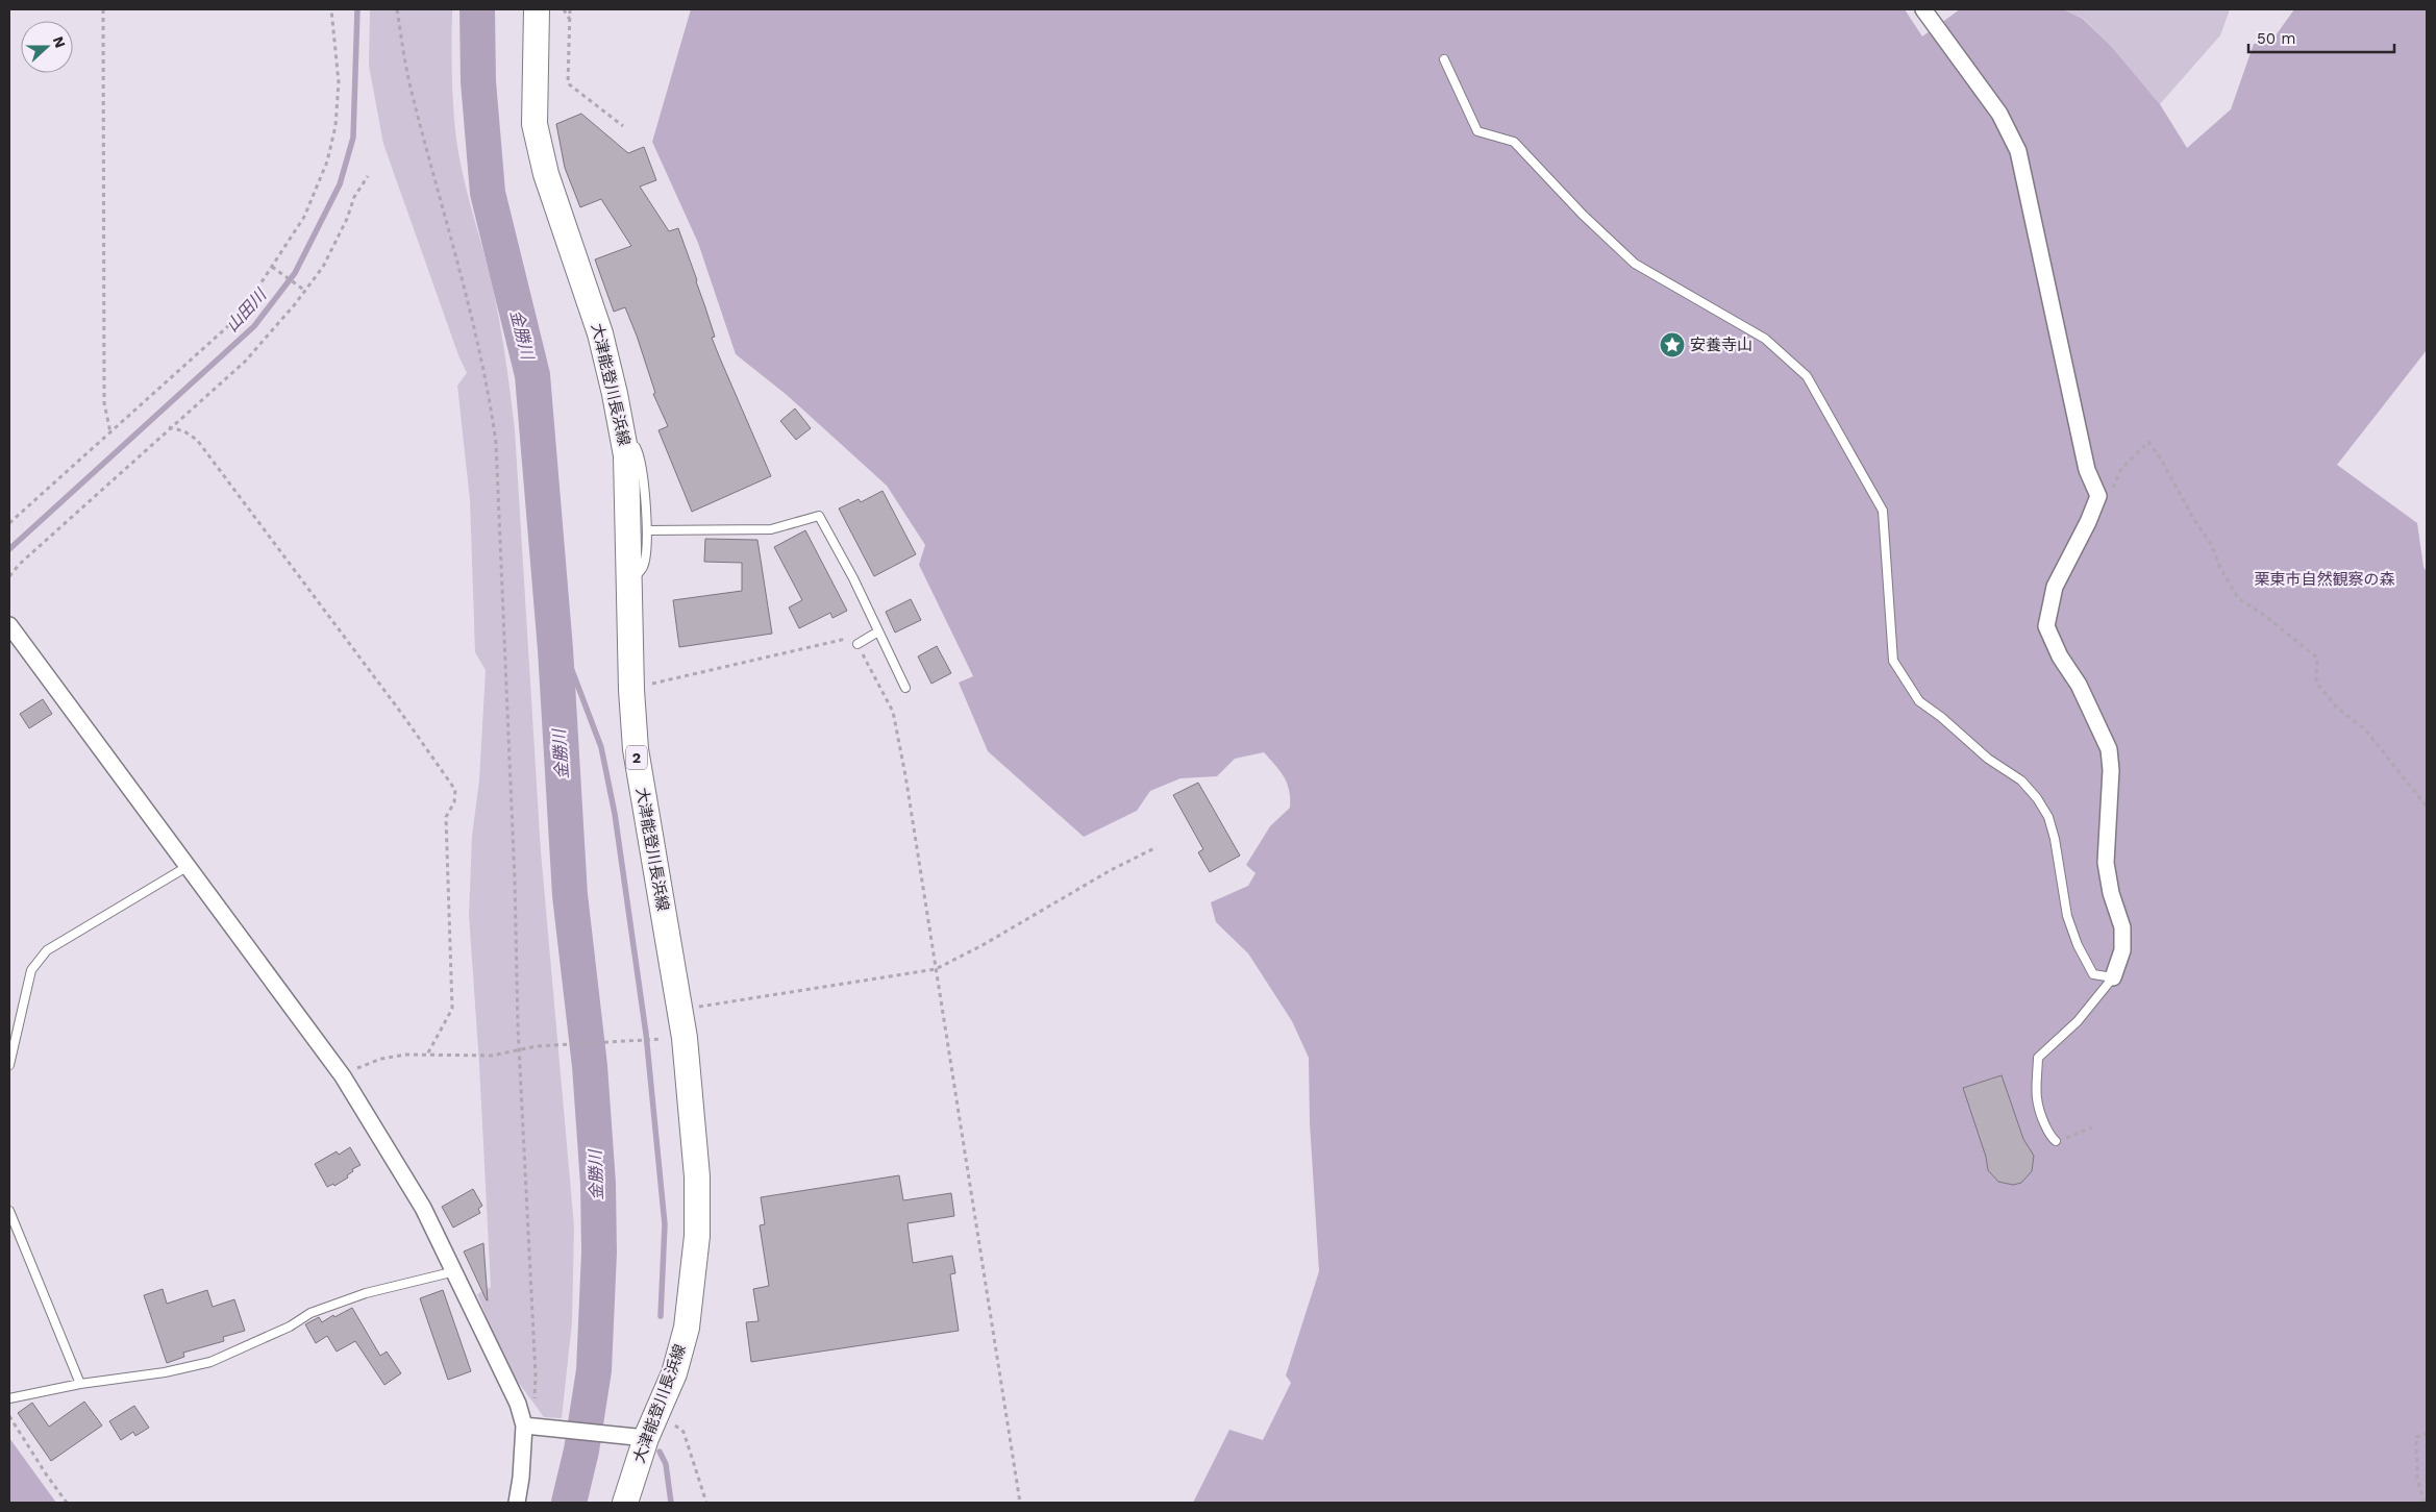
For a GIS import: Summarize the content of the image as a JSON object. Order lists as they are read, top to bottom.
{
  "streets": {
    "main road": ["大津能登川長浜線", "2"]
  },
  "water": ["山田川", "金勝川"],
  "parks": ["栗東市自然観察の森"],
  "places": {
    "place": ["安養寺山"]
  },
  "scale_bar": "50 m",
  "north": "right"
}
